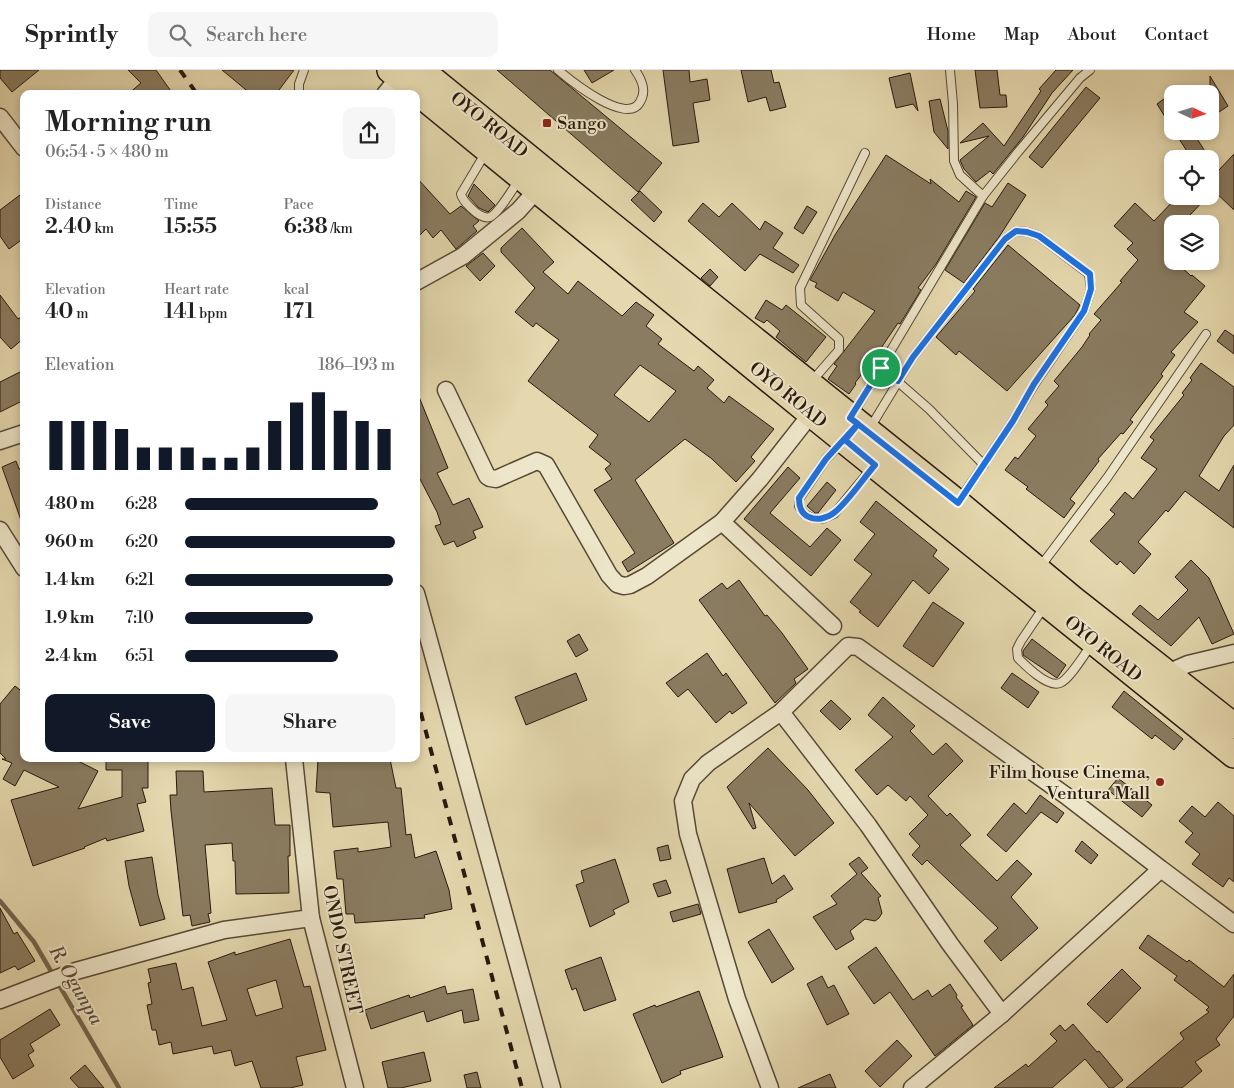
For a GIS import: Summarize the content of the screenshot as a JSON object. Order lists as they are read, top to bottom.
{
  "streets": {
    "main road": ["OYO ROAD"],
    "street": ["ONDO STREET"]
  },
  "water": ["R. Ogunpa"],
  "places": {
    "transit": ["Sango"],
    "other": ["Film house Cinema, Ventura Mall"]
  },
  "north": "right",
  "page": {
    "header": "Sprintly",
    "search": "Search here",
    "nav": [
      "Home",
      "Map",
      "About",
      "Contact"
    ],
    "heading": ["Morning run", "06:54 · 5 × 480 m"],
    "stats": [
      ["Distance", "2.40 km"],
      ["Time", "15:55"],
      ["Pace", "6:38 /km"],
      ["Elevation", "40 m"],
      ["Heart rate", "141 bpm"],
      ["kcal", "171"]
    ],
    "chart": ["Elevation", "186–193 m"],
    "list": [
      {
        "name": "480 m",
        "note": "6:28"
      },
      {
        "name": "960 m",
        "note": "6:20"
      },
      {
        "name": "1.4 km",
        "note": "6:21"
      },
      {
        "name": "1.9 km",
        "note": "7:10"
      },
      {
        "name": "2.4 km",
        "note": "6:51"
      }
    ],
    "buttons": ["Save", "Share"]
  }
}
